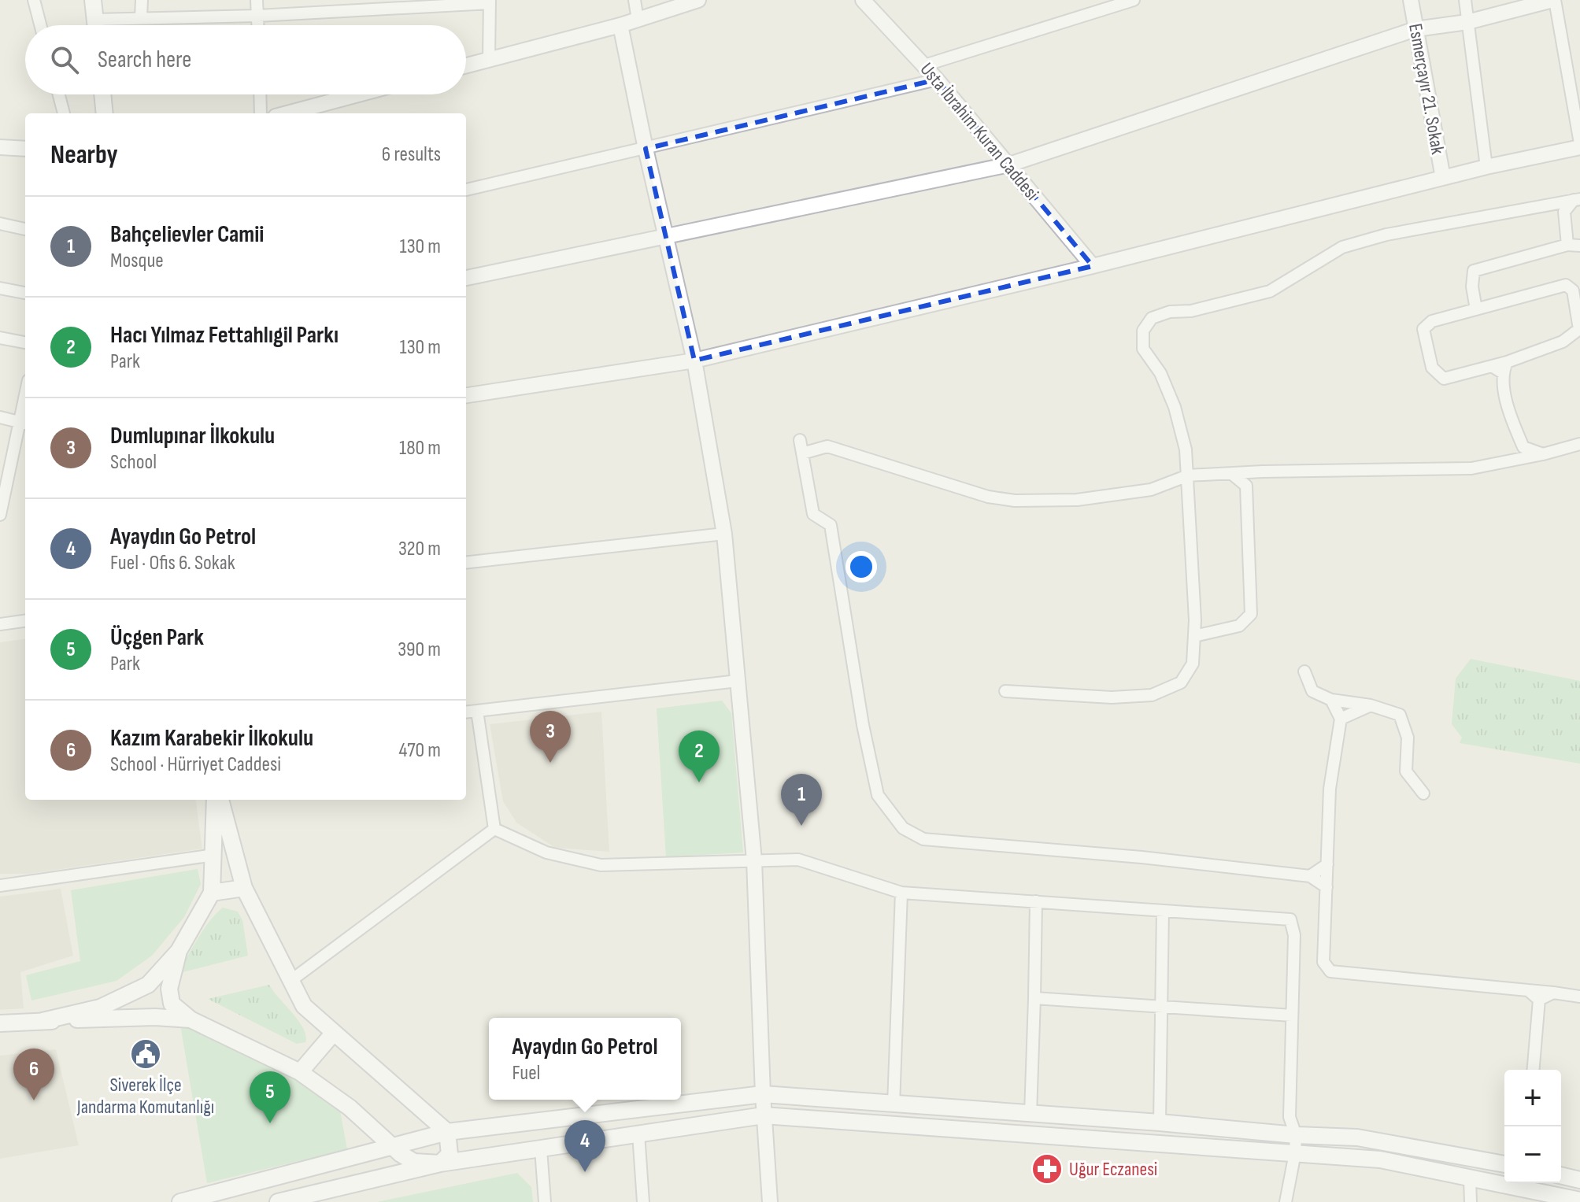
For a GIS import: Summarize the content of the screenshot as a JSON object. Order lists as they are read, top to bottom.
{
  "streets": {
    "street": ["Esmerçayır 21. Sokak", "Usta İbrahim Kuran Caddesi"]
  },
  "places": {
    "public building": ["Siverek İlçe Jandarma Komutanlığı"],
    "pharmacy": ["Uğur Eczanesi"]
  },
  "page": {
    "search": "Search here",
    "heading": ["Nearby", "6 results"],
    "list": [
      {
        "mark": "1",
        "name": "Bahçelievler Camii",
        "note": "Mosque",
        "value": "130 m"
      },
      {
        "mark": "2",
        "name": "Hacı Yılmaz Fettahlıgil Parkı",
        "note": "Park",
        "value": "130 m"
      },
      {
        "mark": "3",
        "name": "Dumlupınar İlkokulu",
        "note": "School",
        "value": "180 m"
      },
      {
        "mark": "4",
        "name": "Ayaydın Go Petrol",
        "note": "Fuel · Ofis 6. Sokak",
        "value": "320 m"
      },
      {
        "mark": "5",
        "name": "Üçgen Park",
        "note": "Park",
        "value": "390 m"
      },
      {
        "mark": "6",
        "name": "Kazım Karabekir İlkokulu",
        "note": "School · Hürriyet Caddesi",
        "value": "470 m"
      }
    ],
    "pins": [
      "3",
      "2",
      "1",
      "6",
      "5",
      "4"
    ],
    "popup": ["Ayaydın Go Petrol", "Fuel"],
    "map_buttons": ["+", "−"]
  }
}
